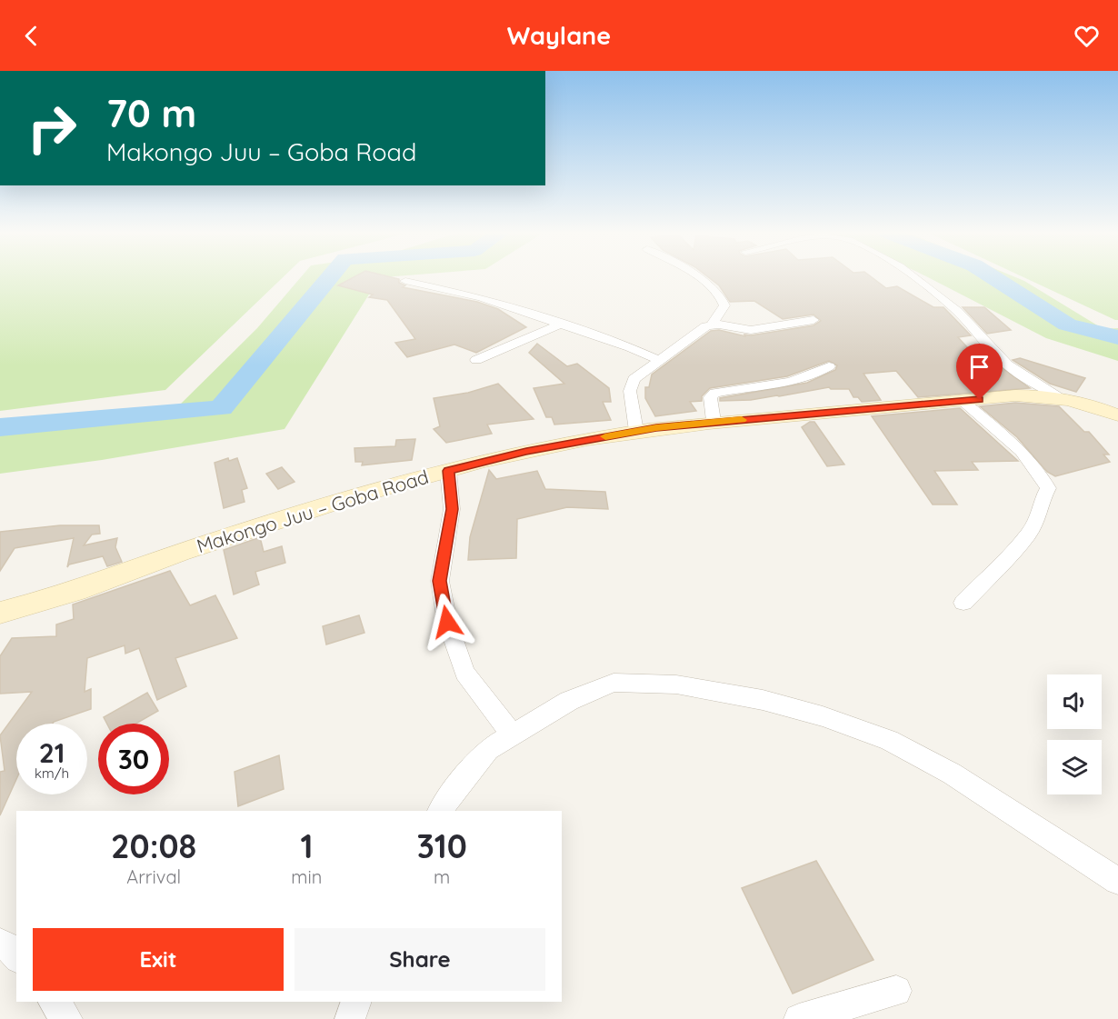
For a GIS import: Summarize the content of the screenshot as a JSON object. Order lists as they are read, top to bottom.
{
  "streets": {
    "street": ["Makongo Juu – Goba Road"]
  },
  "page": {
    "header": "Waylane",
    "turn": ["70 m", "Makongo Juu – Goba Road"],
    "speed": "21 km/h",
    "limit": "30",
    "eta": [
      "20:08",
      "Arrival",
      "1",
      "min",
      "310",
      "m"
    ],
    "buttons": ["Exit", "Share"]
  }
}
